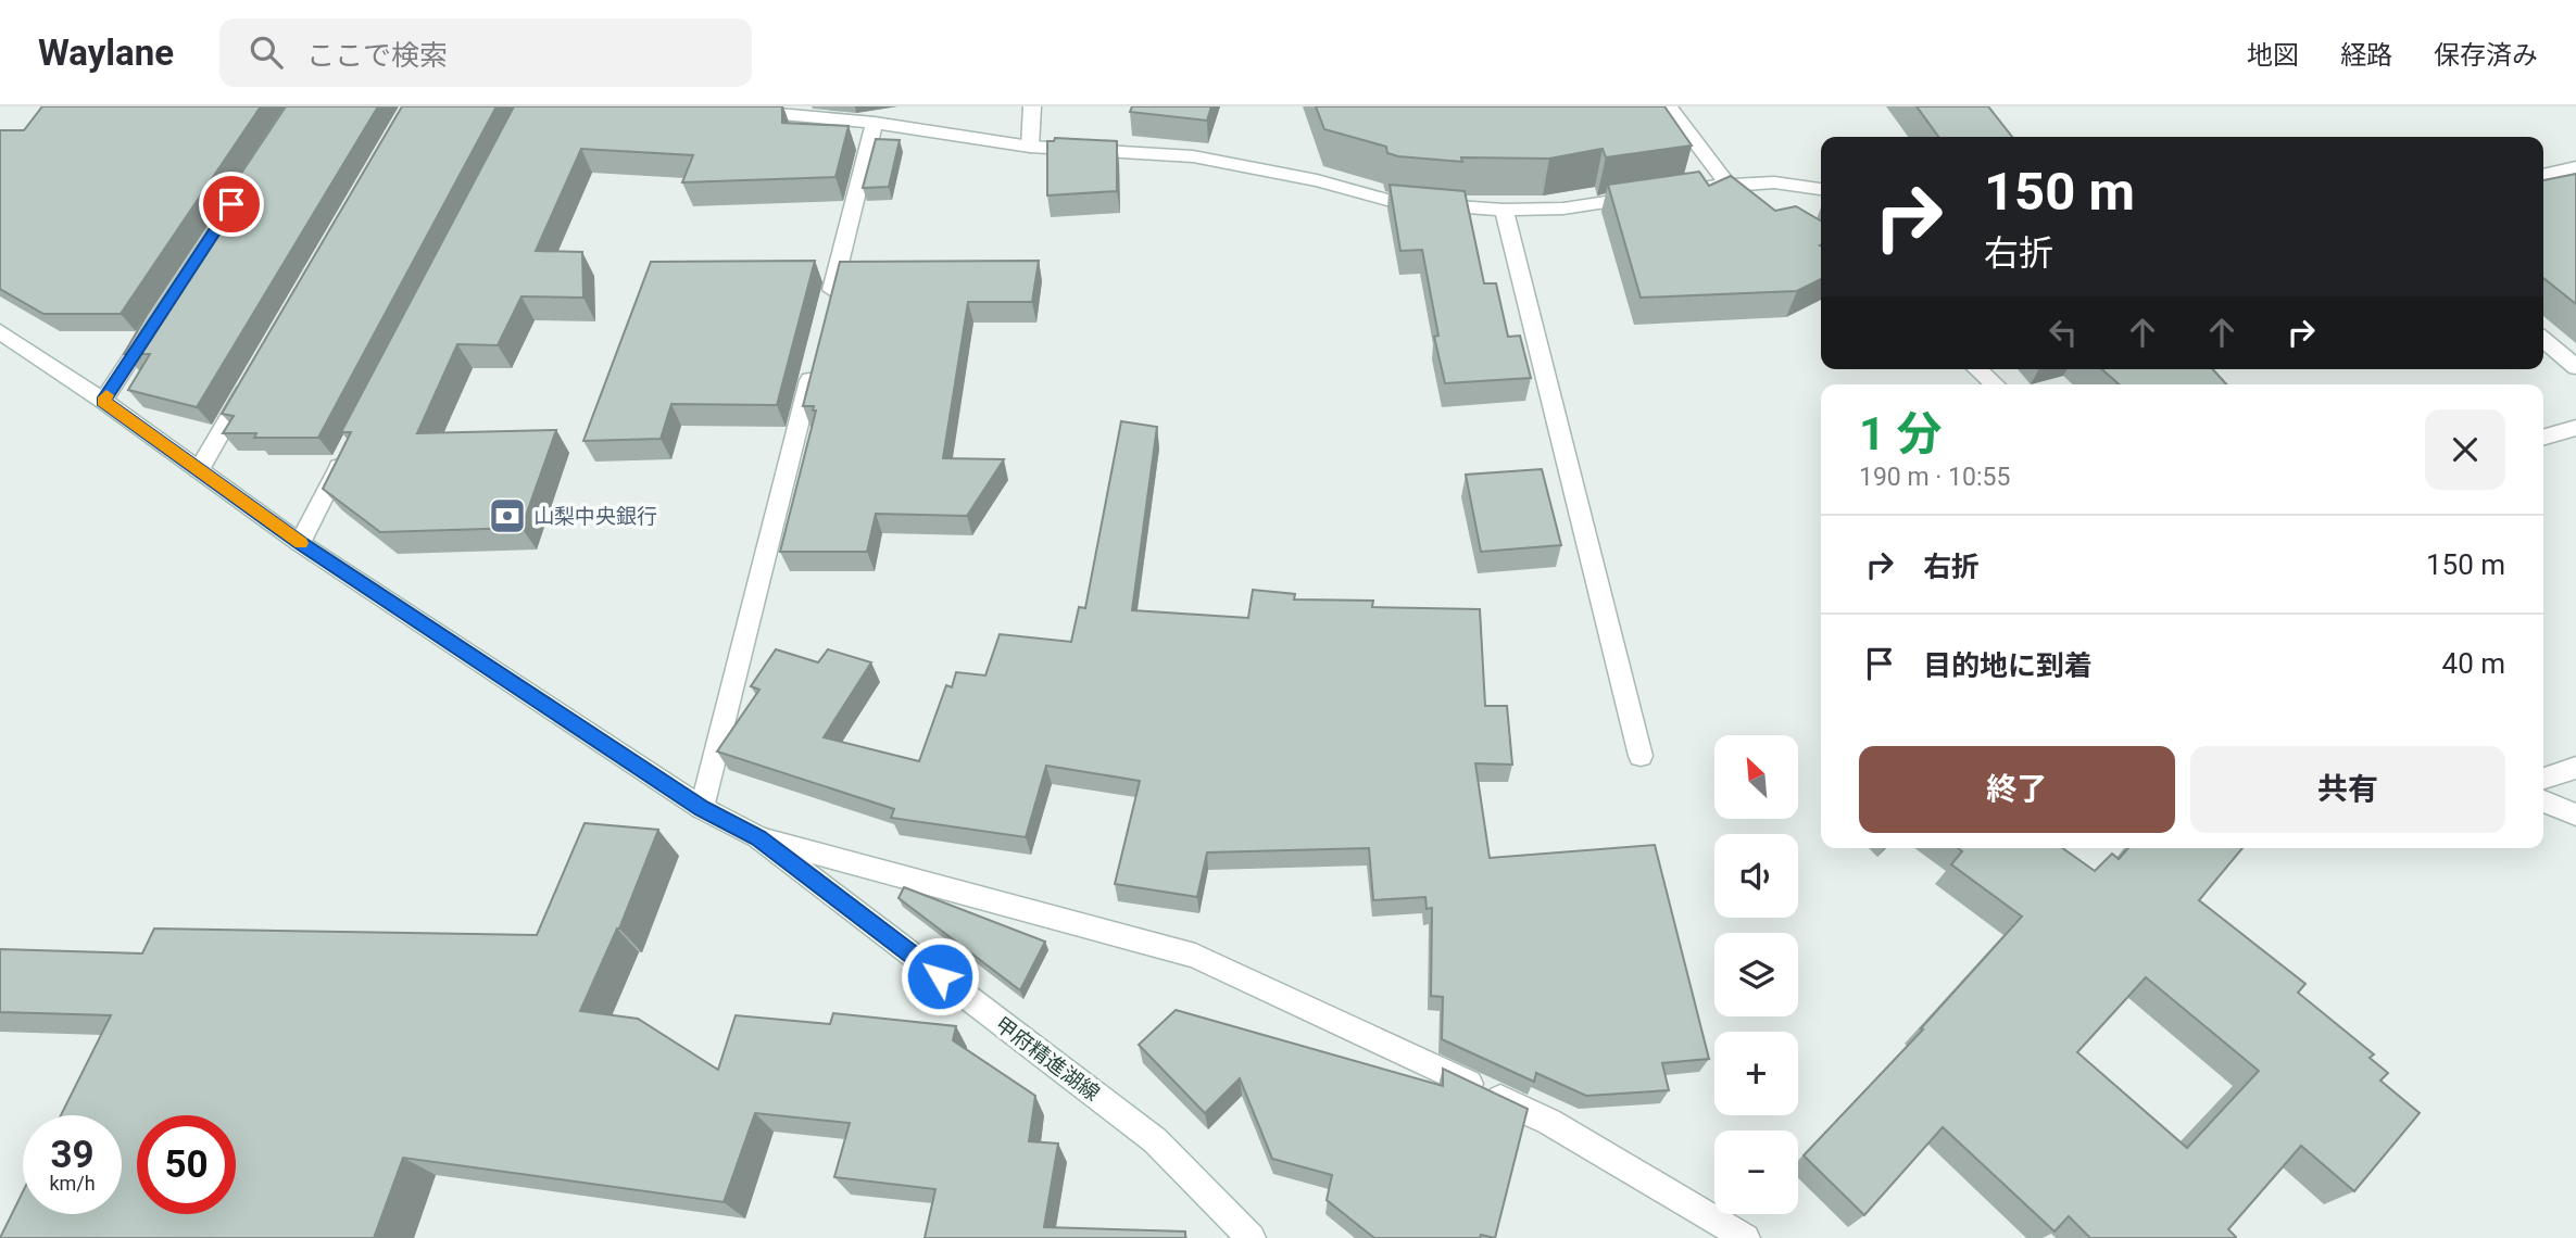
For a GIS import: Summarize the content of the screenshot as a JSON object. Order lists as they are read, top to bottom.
{
  "streets": {
    "street": ["甲府精進湖線"]
  },
  "places": {
    "bank": ["山梨中央銀行"]
  },
  "north": "top left",
  "page": {
    "header": "Waylane",
    "search": "ここで検索",
    "nav": ["地図", "経路", "保存済み"],
    "turn": ["150 m", "右折"],
    "heading": ["1 分", "190 m · 10:55"],
    "list": [
      {
        "name": "右折",
        "value": "150 m"
      },
      {
        "name": "目的地に到着",
        "value": "40 m"
      }
    ],
    "buttons": ["終了", "共有"],
    "map_buttons": ["+", "−"],
    "speed": "39 km/h",
    "limit": "50"
  }
}
